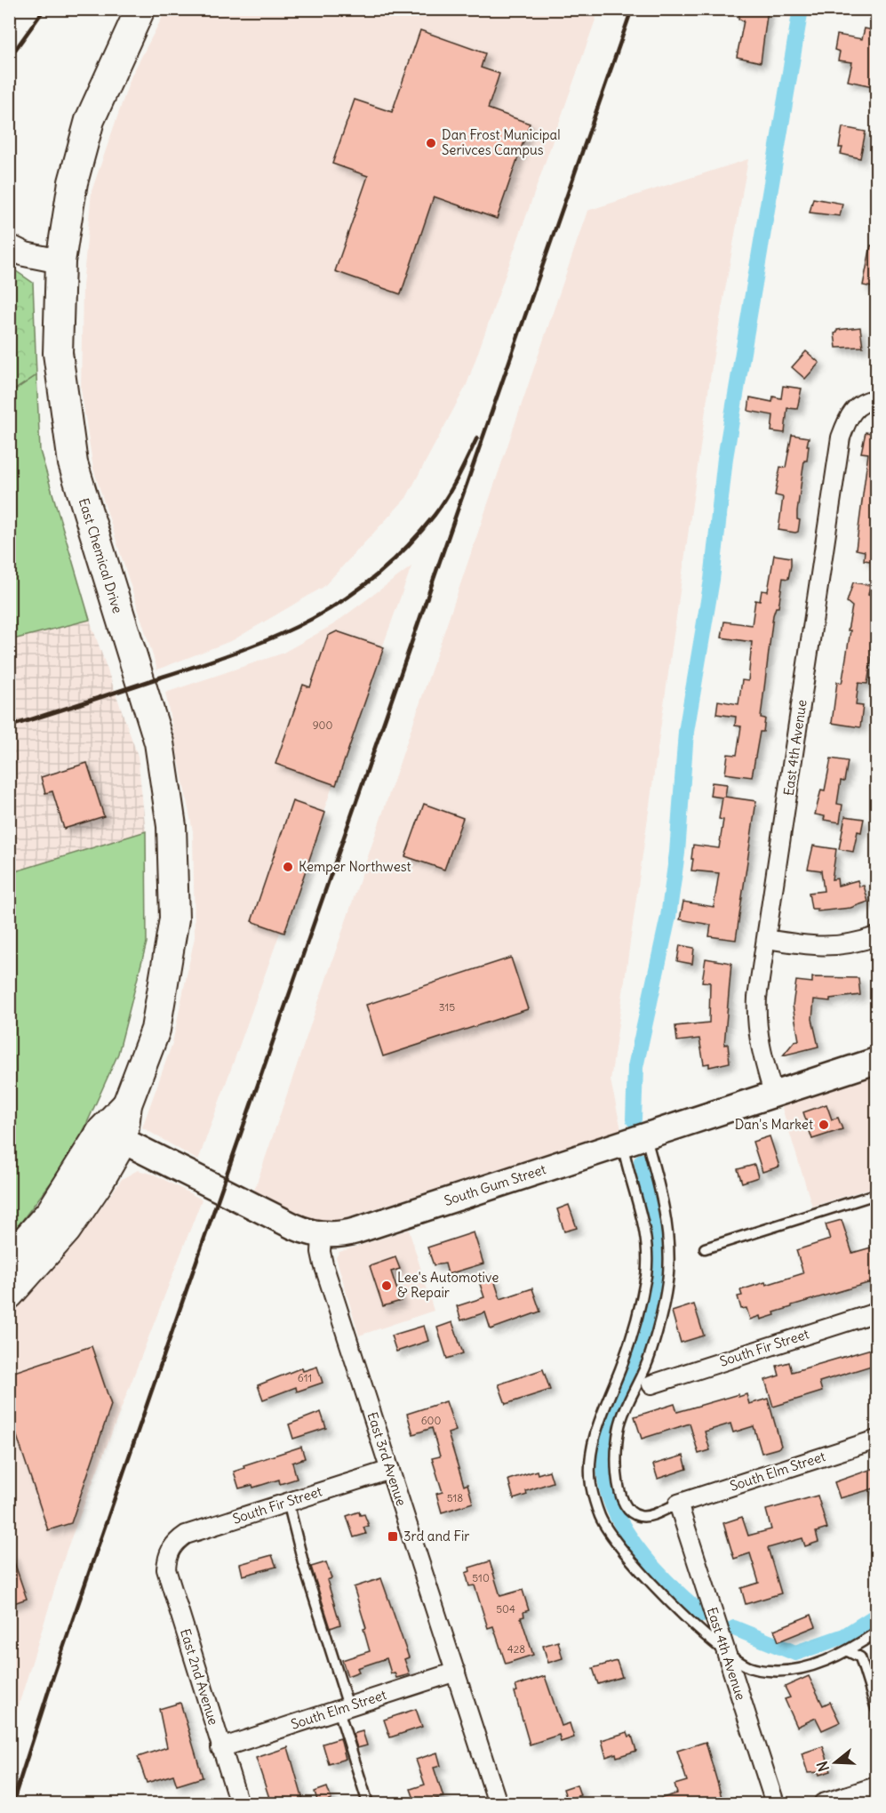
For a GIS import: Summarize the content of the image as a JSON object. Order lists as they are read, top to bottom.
{
  "streets": {
    "main road": ["East Chemical Drive", "South Gum Street"],
    "street": [
      "East 4th Avenue",
      "South Fir Street",
      "East 3rd Avenue",
      "South Elm Street",
      "East 2nd Avenue"
    ]
  },
  "crossings": [
    ["East Chemical Drive", "South Gum Street"],
    ["East 4th Avenue", "South Gum Street"],
    ["East 4th Avenue", "South Elm Street"],
    ["South Gum Street", "East 3rd Avenue"],
    ["South Fir Street", "East 3rd Avenue"],
    ["South Fir Street", "East 2nd Avenue"],
    ["East 3rd Avenue", "South Elm Street"],
    ["South Elm Street", "East 2nd Avenue"]
  ],
  "places": {
    "other": [
      "Dan Frost Municipal Serivces Campus",
      "Kemper Northwest",
      "Dan's Market",
      "Lee's Automotive & Repair"
    ],
    "transit": ["3rd and Fir"]
  },
  "house_numbers": [
    "900",
    "315",
    "611",
    "600",
    "518",
    "510",
    "504",
    "428"
  ],
  "north": "left"
}
